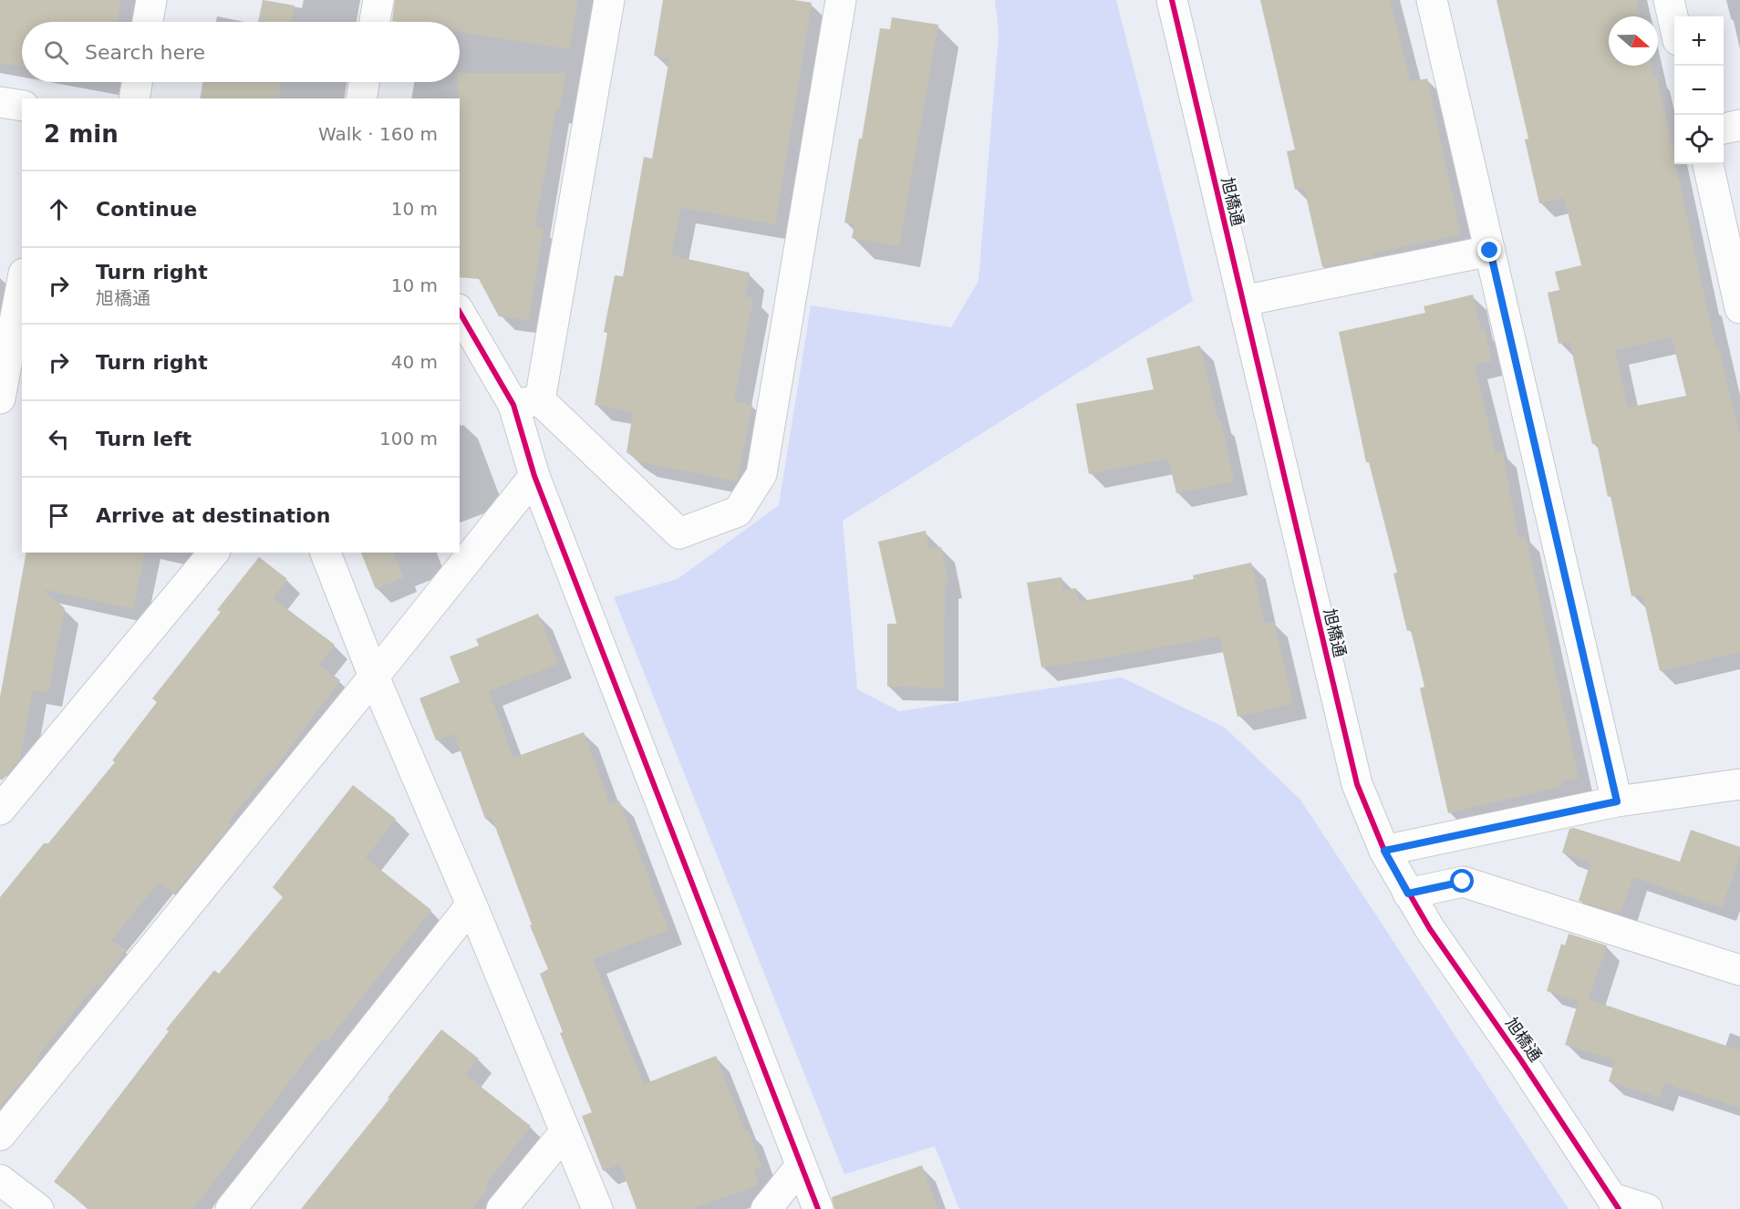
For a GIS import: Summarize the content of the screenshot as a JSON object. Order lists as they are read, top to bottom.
{
  "streets": {
    "street": ["旭橋通"]
  },
  "north": "right",
  "page": {
    "map_buttons": ["+", "−"],
    "search": "Search here",
    "heading": ["2 min", "Walk · 160 m"],
    "list": [
      ["Continue", "10 m"],
      ["Turn right", "旭橋通", "10 m"],
      ["Turn right", "40 m"],
      ["Turn left", "100 m"],
      "Arrive at destination"
    ]
  }
}
